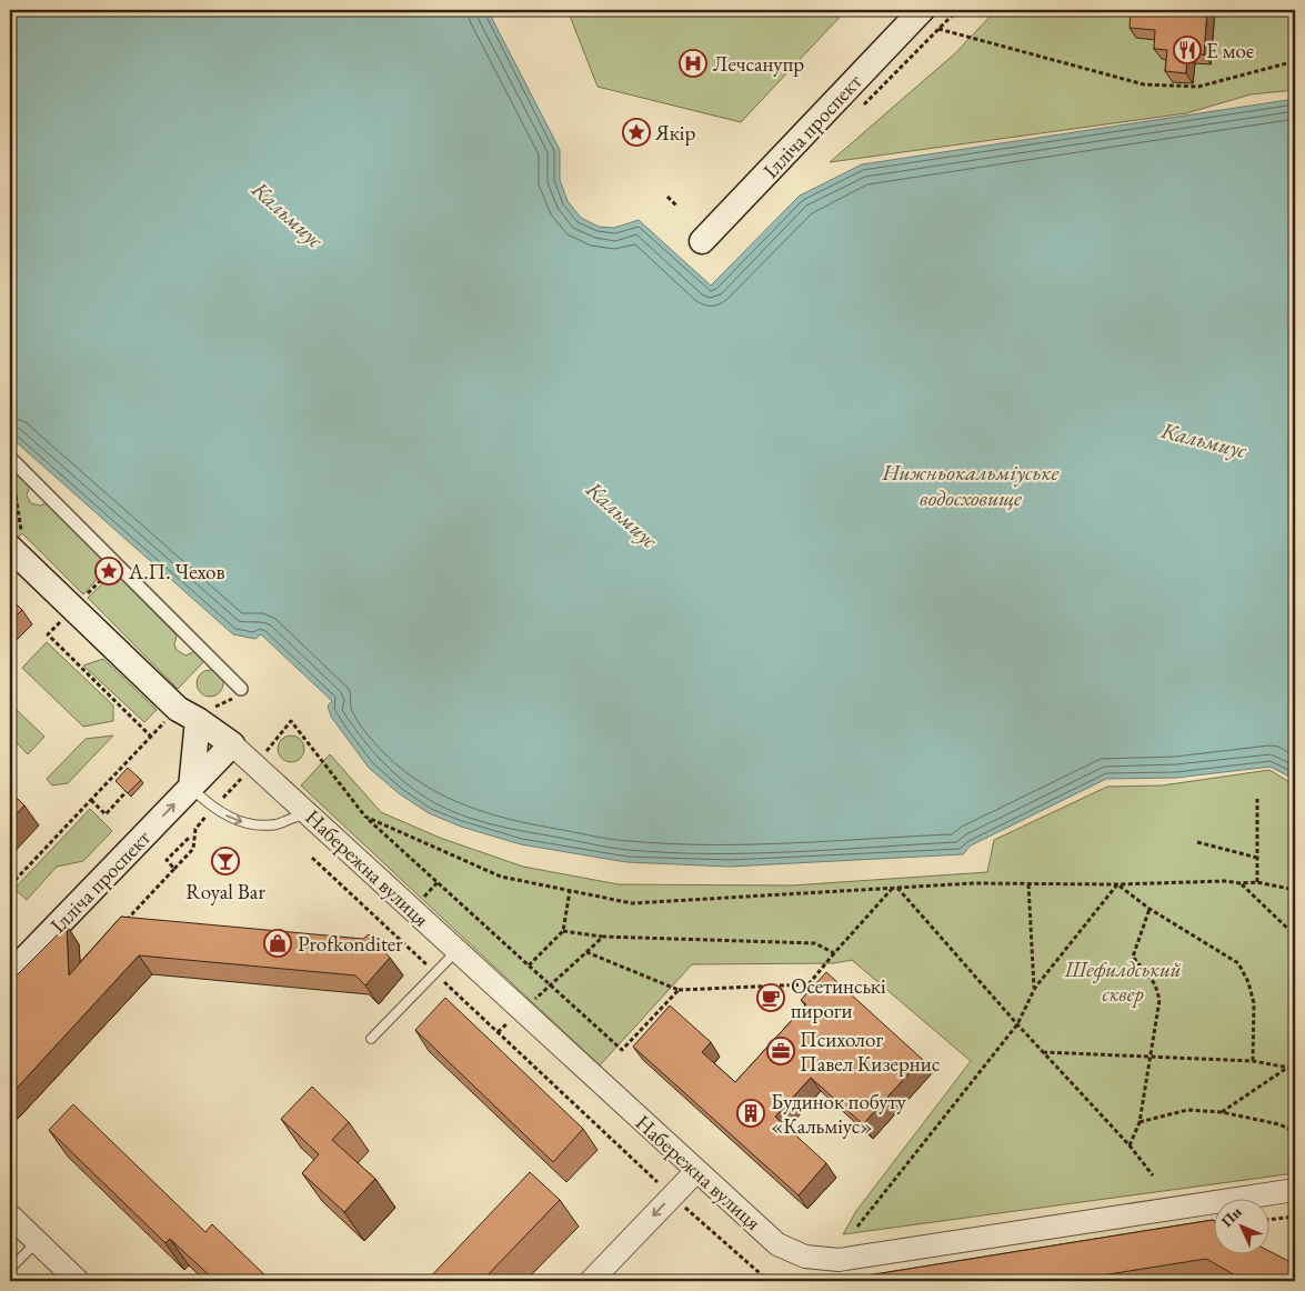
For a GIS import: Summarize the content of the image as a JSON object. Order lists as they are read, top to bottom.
{
  "streets": {
    "main road": ["Ілліча проспект"],
    "street": ["Набережна вулиця"]
  },
  "crossings": [
    ["Ілліча проспект", "Набережна вулиця"]
  ],
  "one_way": ["Ілліча проспект"],
  "water": ["Кальмиус", "Нижньокальміуське водосховище"],
  "parks": ["Шефилдський сквер"],
  "places": {
    "restaurant": ["Е моє"],
    "hospital": ["Лечсанупр"],
    "place": ["Якір", "А.П. Чехов"],
    "bar": ["Royal Bar"],
    "shop": ["Profkonditer"],
    "cafe": ["Осетинські пироги"],
    "office": ["Психолог Павел Кизернис"],
    "building": ["Будинок побуту «Кальміус»"]
  },
  "north": "top left"
}
